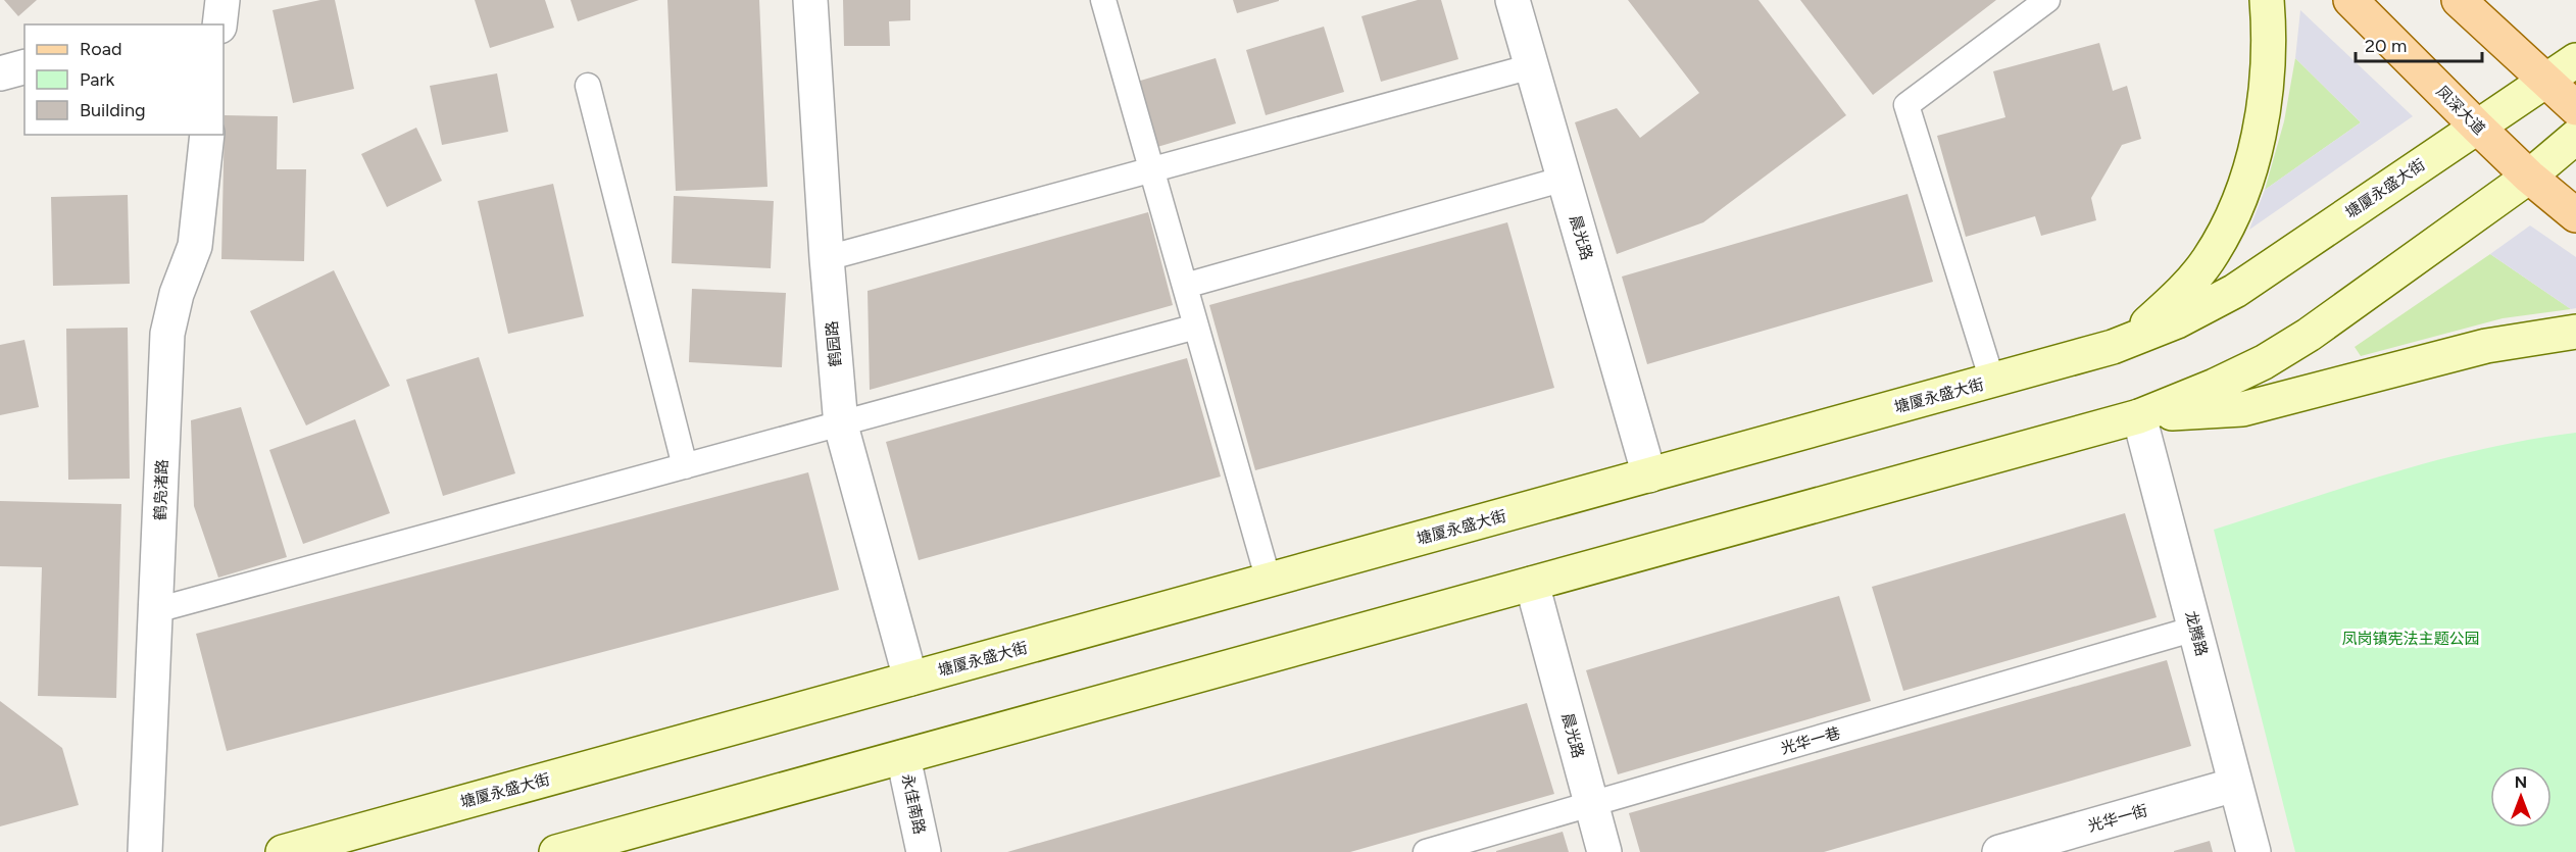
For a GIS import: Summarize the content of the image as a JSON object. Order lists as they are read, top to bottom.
{
  "streets": {
    "main road": ["凤深大道", "塘厦永盛大街"],
    "street": [
      "晨光路",
      "鹤园路",
      "鹤凫渚路",
      "龙腾路",
      "永佳南路",
      "光华一街"
    ],
    "lane": ["光华一巷"]
  },
  "crossings": [
    ["凤深大道", "塘厦永盛大街"],
    ["塘厦永盛大街", "晨光路"],
    ["塘厦永盛大街", "鹤园路"],
    ["晨光路", "光华一巷"],
    ["龙腾路", "光华一巷"],
    ["龙腾路", "光华一街"]
  ],
  "parks": ["凤岗镇宪法主题公园"],
  "legend": ["Road", "Park", "Building"],
  "scale_bar": "20 m",
  "north": "top"
}
